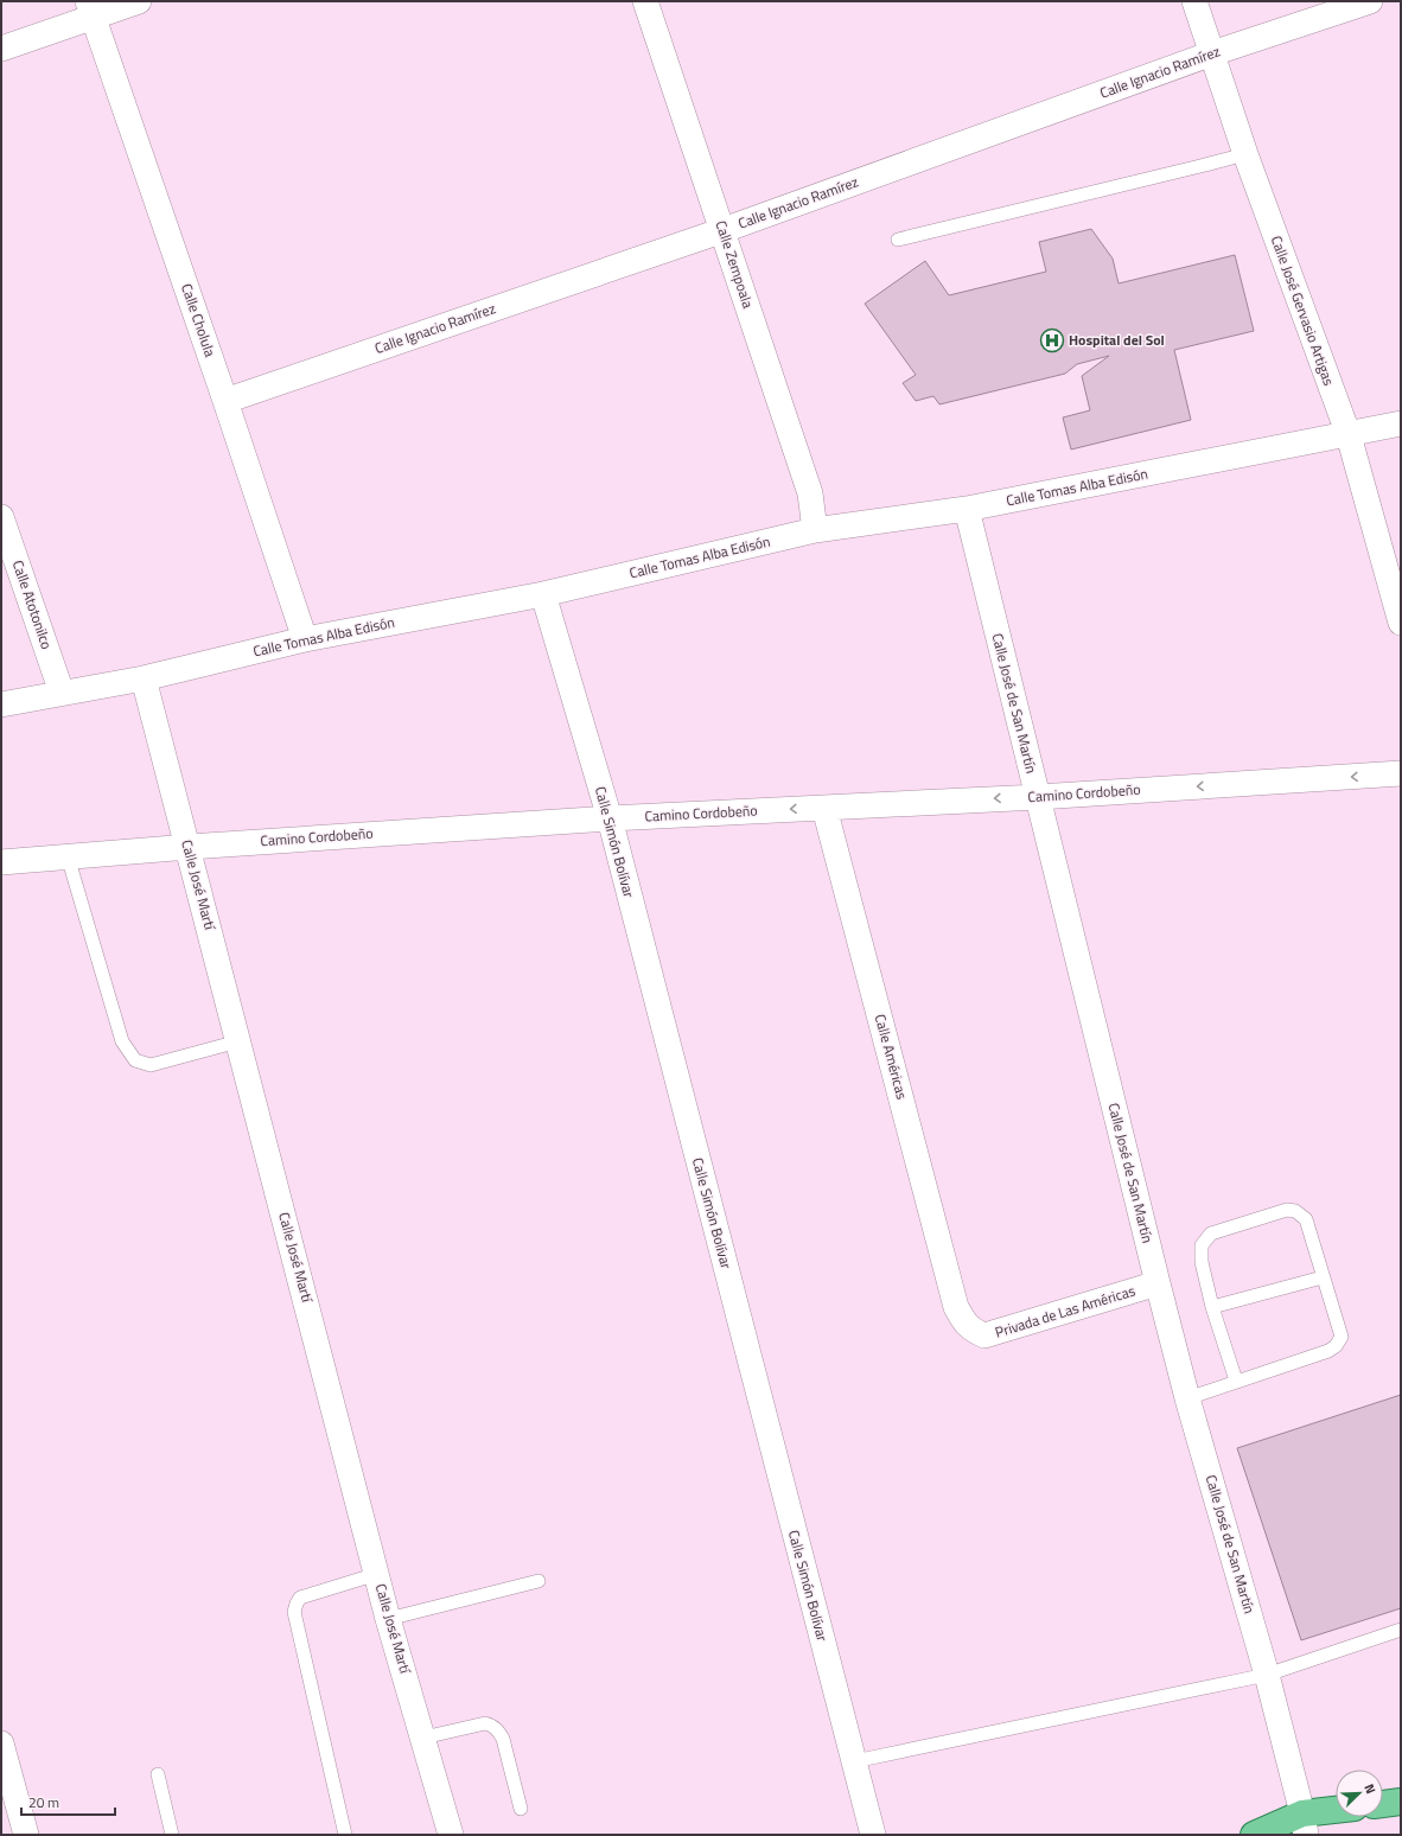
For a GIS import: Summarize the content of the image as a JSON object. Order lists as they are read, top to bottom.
{
  "streets": {
    "street": [
      "Calle Ignacio Ramírez",
      "Calle Zempoala",
      "Calle José Gervasio Artigas",
      "Calle Cholula",
      "Calle Tomas Alba Edisón",
      "Calle Atotonilco",
      "Calle José de San Martín",
      "Camino Cordobeño",
      "Calle Simón Bolívar",
      "Calle José Martí",
      "Calle Américas",
      "Privada de Las Américas"
    ]
  },
  "crossings": [
    ["Calle Ignacio Ramírez", "Calle Zempoala"],
    ["Calle Ignacio Ramírez", "Calle José Gervasio Artigas"],
    ["Calle Ignacio Ramírez", "Calle Cholula"],
    ["Calle Zempoala", "Calle Tomas Alba Edisón"],
    ["Calle José Gervasio Artigas", "Calle Tomas Alba Edisón"],
    ["Calle Cholula", "Calle Tomas Alba Edisón"],
    ["Calle Tomas Alba Edisón", "Calle Atotonilco"],
    ["Calle Tomas Alba Edisón", "Calle José de San Martín"],
    ["Calle Tomas Alba Edisón", "Calle Simón Bolívar"],
    ["Calle Tomas Alba Edisón", "Calle José Martí"],
    ["Calle José de San Martín", "Camino Cordobeño"],
    ["Calle José de San Martín", "Privada de Las Américas"],
    ["Camino Cordobeño", "Calle Simón Bolívar"],
    ["Camino Cordobeño", "Calle José Martí"],
    ["Camino Cordobeño", "Calle Américas"],
    ["Calle Américas", "Privada de Las Américas"]
  ],
  "one_way": ["Camino Cordobeño"],
  "places": {
    "hospital": ["Hospital del Sol"]
  },
  "scale_bar": "20 m",
  "north": "top right"
}
